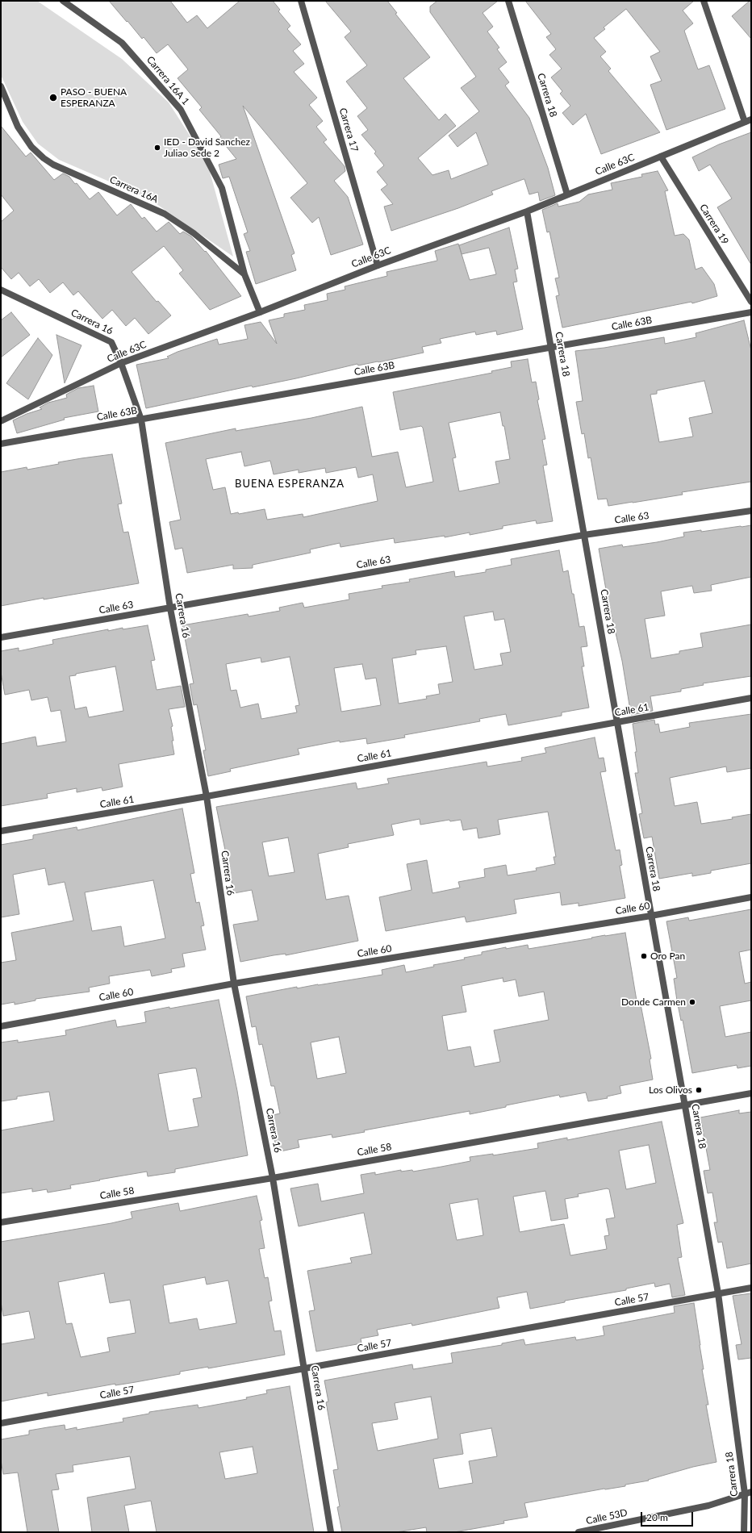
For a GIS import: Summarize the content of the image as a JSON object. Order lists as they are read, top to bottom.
{
  "streets": {
    "street": [
      "Carrera 16A 1",
      "Carrera 18",
      "Carrera 17",
      "Calle 63C",
      "Carrera 16A",
      "Carrera 19",
      "Carrera 16",
      "Calle 63B",
      "Calle 63",
      "Calle 61",
      "Calle 60",
      "Calle 58",
      "Calle 57",
      "Calle 53D"
    ]
  },
  "crossings": [
    ["Carrera 16A 1", "Carrera 16A"],
    ["Carrera 18", "Calle 63C"],
    ["Carrera 18", "Calle 63B"],
    ["Carrera 18", "Calle 63"],
    ["Carrera 18", "Calle 61"],
    ["Carrera 18", "Calle 60"],
    ["Carrera 18", "Calle 58"],
    ["Carrera 18", "Calle 57"],
    ["Carrera 18", "Calle 53D"],
    ["Carrera 17", "Calle 63C"],
    ["Calle 63C", "Carrera 19"],
    ["Calle 63C", "Carrera 16"],
    ["Carrera 16", "Calle 63B"],
    ["Carrera 16", "Calle 63"],
    ["Carrera 16", "Calle 61"],
    ["Carrera 16", "Calle 60"],
    ["Carrera 16", "Calle 58"],
    ["Carrera 16", "Calle 57"]
  ],
  "districts": ["BUENA ESPERANZA"],
  "places": [
    "PASO - BUENA ESPERANZA",
    "IED - David Sanchez Juliao Sede 2",
    "Oro Pan",
    "Donde Carmen",
    "Los Olivos"
  ],
  "scale_bar": "20 m"
}
